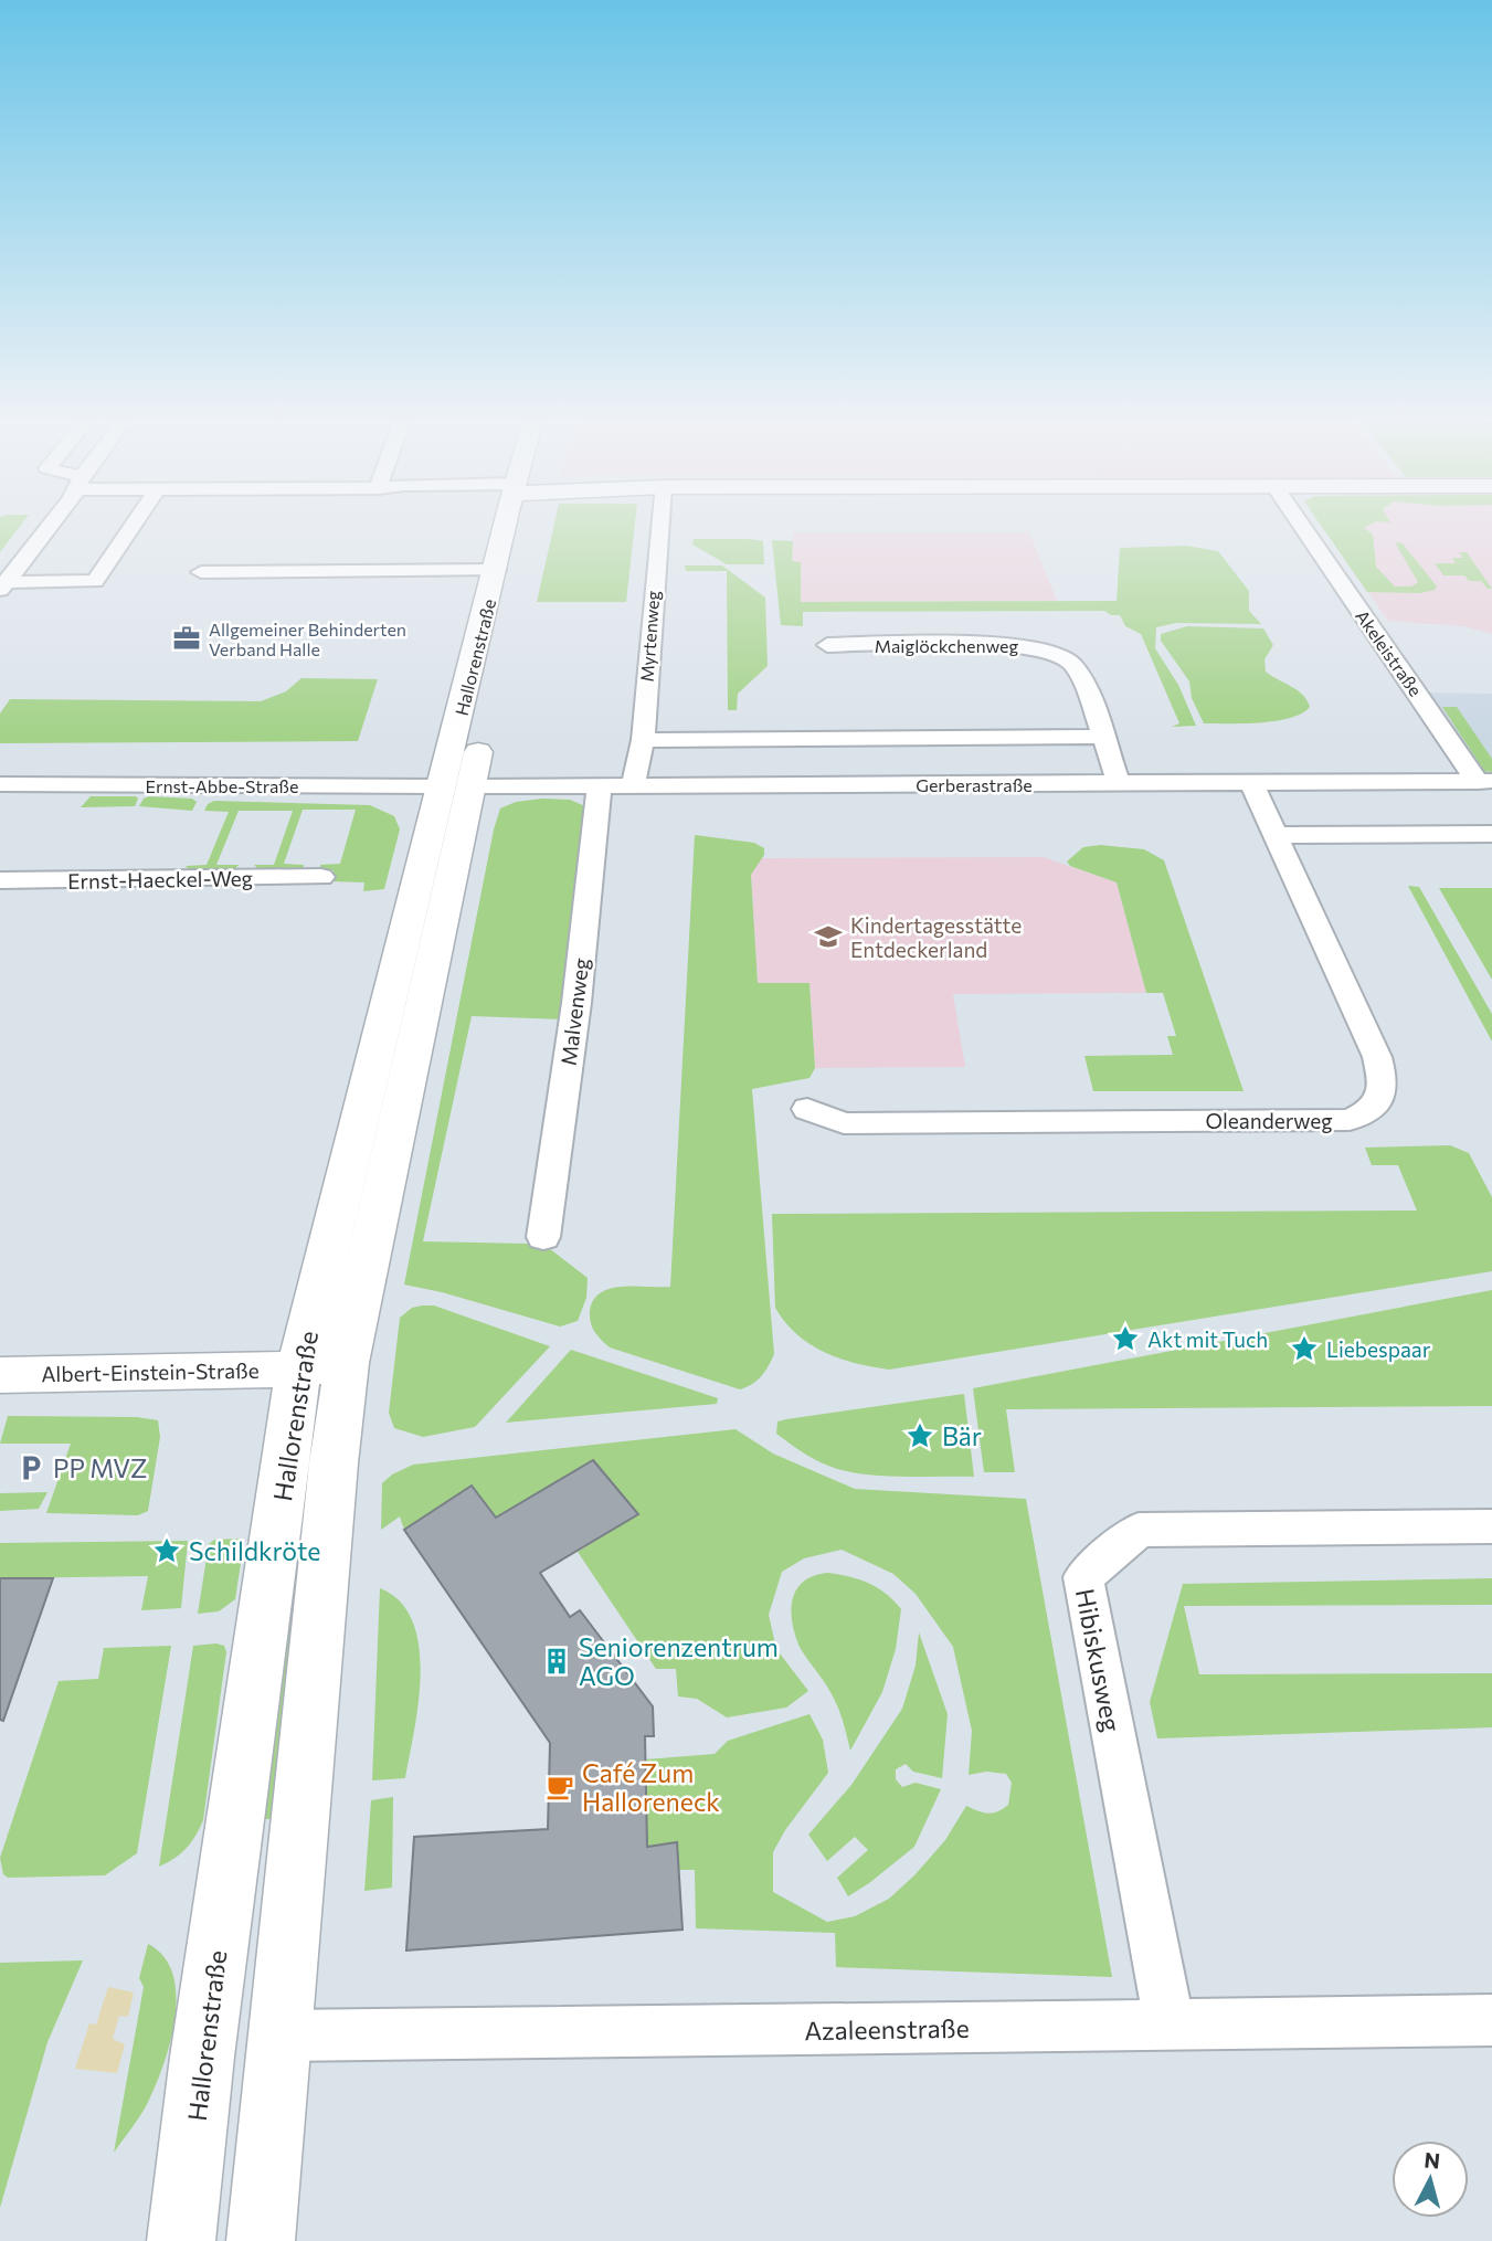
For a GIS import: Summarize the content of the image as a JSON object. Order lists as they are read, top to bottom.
{
  "streets": {
    "street": [
      "Myrtenweg",
      "Maiglöckchenweg",
      "Akeleistraße",
      "Hallorenstraße",
      "Gerberastraße",
      "Ernst-Abbe-Straße",
      "Ernst-Haeckel-Weg",
      "Malvenweg",
      "Oleanderweg",
      "Albert-Einstein-Straße",
      "Hibiskusweg",
      "Azaleenstraße"
    ]
  },
  "crossings": [
    ["Myrtenweg", "Gerberastraße"],
    ["Maiglöckchenweg", "Gerberastraße"],
    ["Akeleistraße", "Gerberastraße"],
    ["Hallorenstraße", "Gerberastraße"],
    ["Hallorenstraße", "Ernst-Abbe-Straße"],
    ["Hallorenstraße", "Albert-Einstein-Straße"],
    ["Hallorenstraße", "Azaleenstraße"],
    ["Gerberastraße", "Ernst-Abbe-Straße"],
    ["Gerberastraße", "Malvenweg"],
    ["Gerberastraße", "Oleanderweg"],
    ["Hibiskusweg", "Azaleenstraße"]
  ],
  "places": {
    "office": ["Allgemeiner Behinderten Verband Halle"],
    "school or university": ["Kindertagesstätte Entdeckerland"],
    "place": [
      "Akt mit Tuch",
      "Liebespaar",
      "Bär",
      "Schildkröte"
    ],
    "parking": ["PP MVZ"],
    "building": ["Seniorenzentrum AGO"],
    "cafe": ["Café Zum Halloreneck"]
  },
  "north": "top"
}
